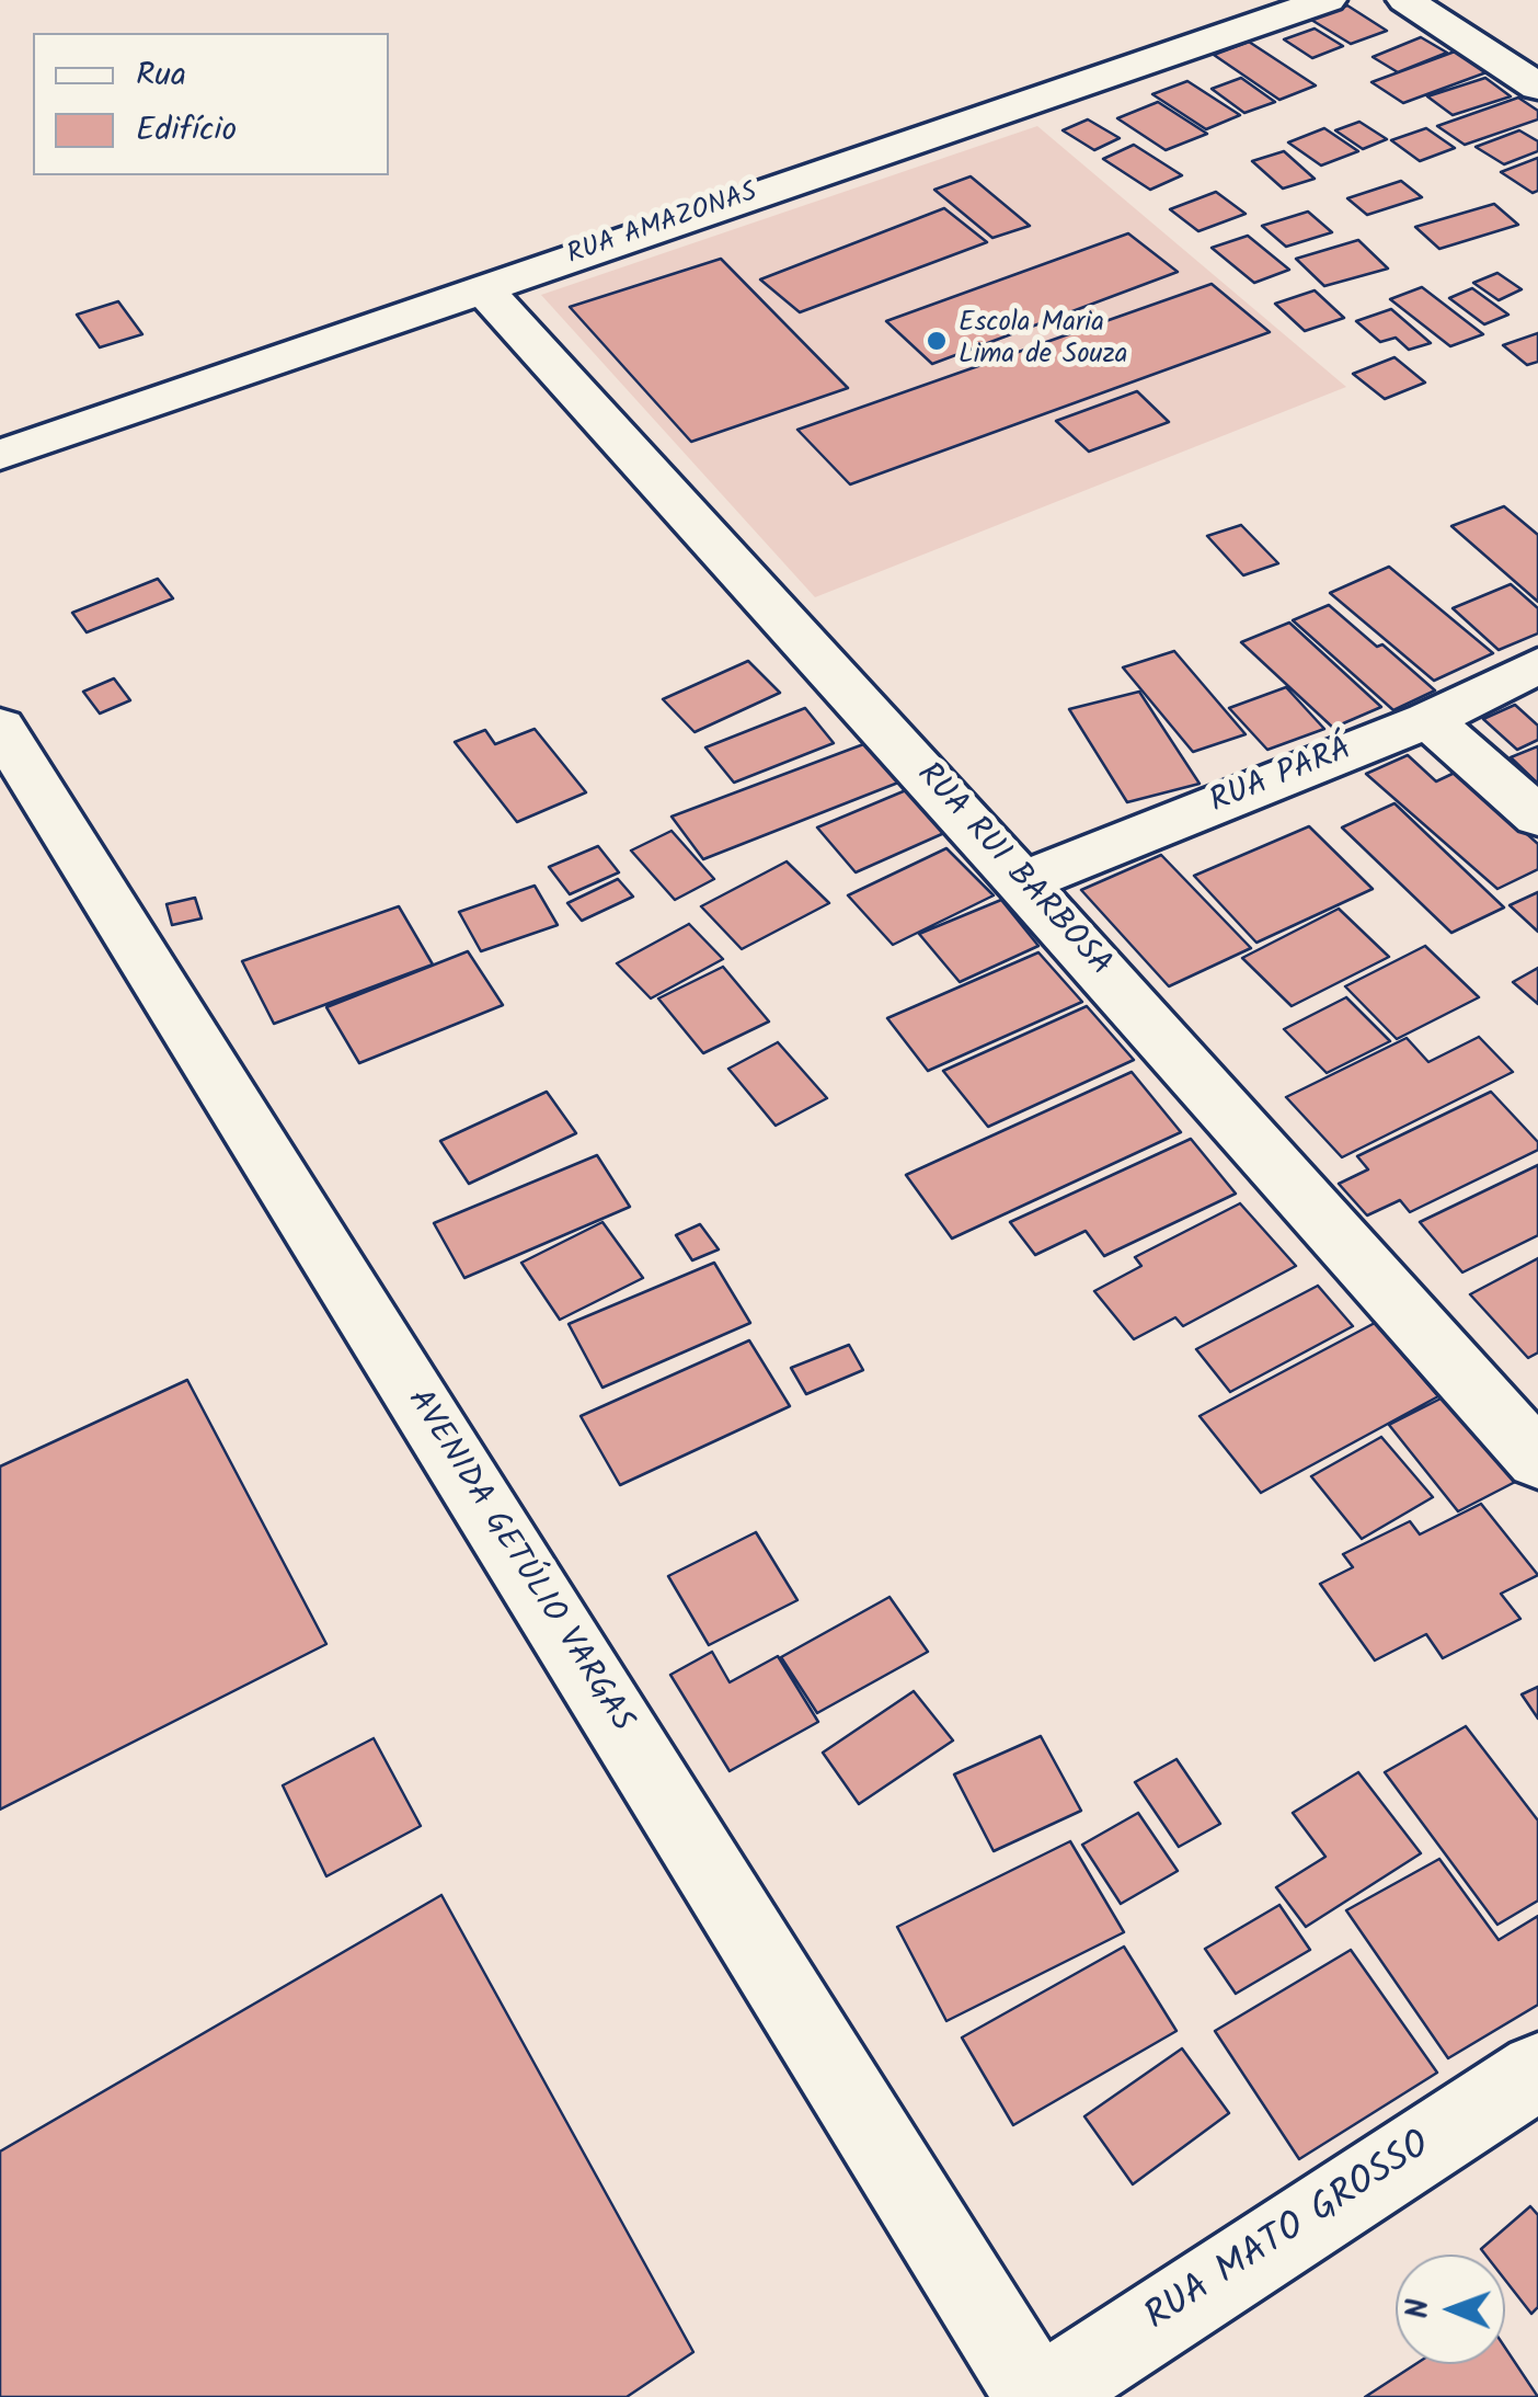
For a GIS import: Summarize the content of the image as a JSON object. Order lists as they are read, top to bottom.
{
  "streets": {
    "street": [
      "RUA AMAZONAS",
      "RUA PARÁ",
      "RUA RUI BARBOSA",
      "AVENIDA GETÚLIO VARGAS",
      "RUA MATO GROSSO"
    ]
  },
  "crossings": [
    ["RUA AMAZONAS", "RUA RUI BARBOSA"],
    ["RUA PARÁ", "RUA RUI BARBOSA"],
    ["AVENIDA GETÚLIO VARGAS", "RUA MATO GROSSO"]
  ],
  "places": ["Escola Maria Lima de Souza"],
  "legend": ["Rua", "Edifício"],
  "north": "left"
}
